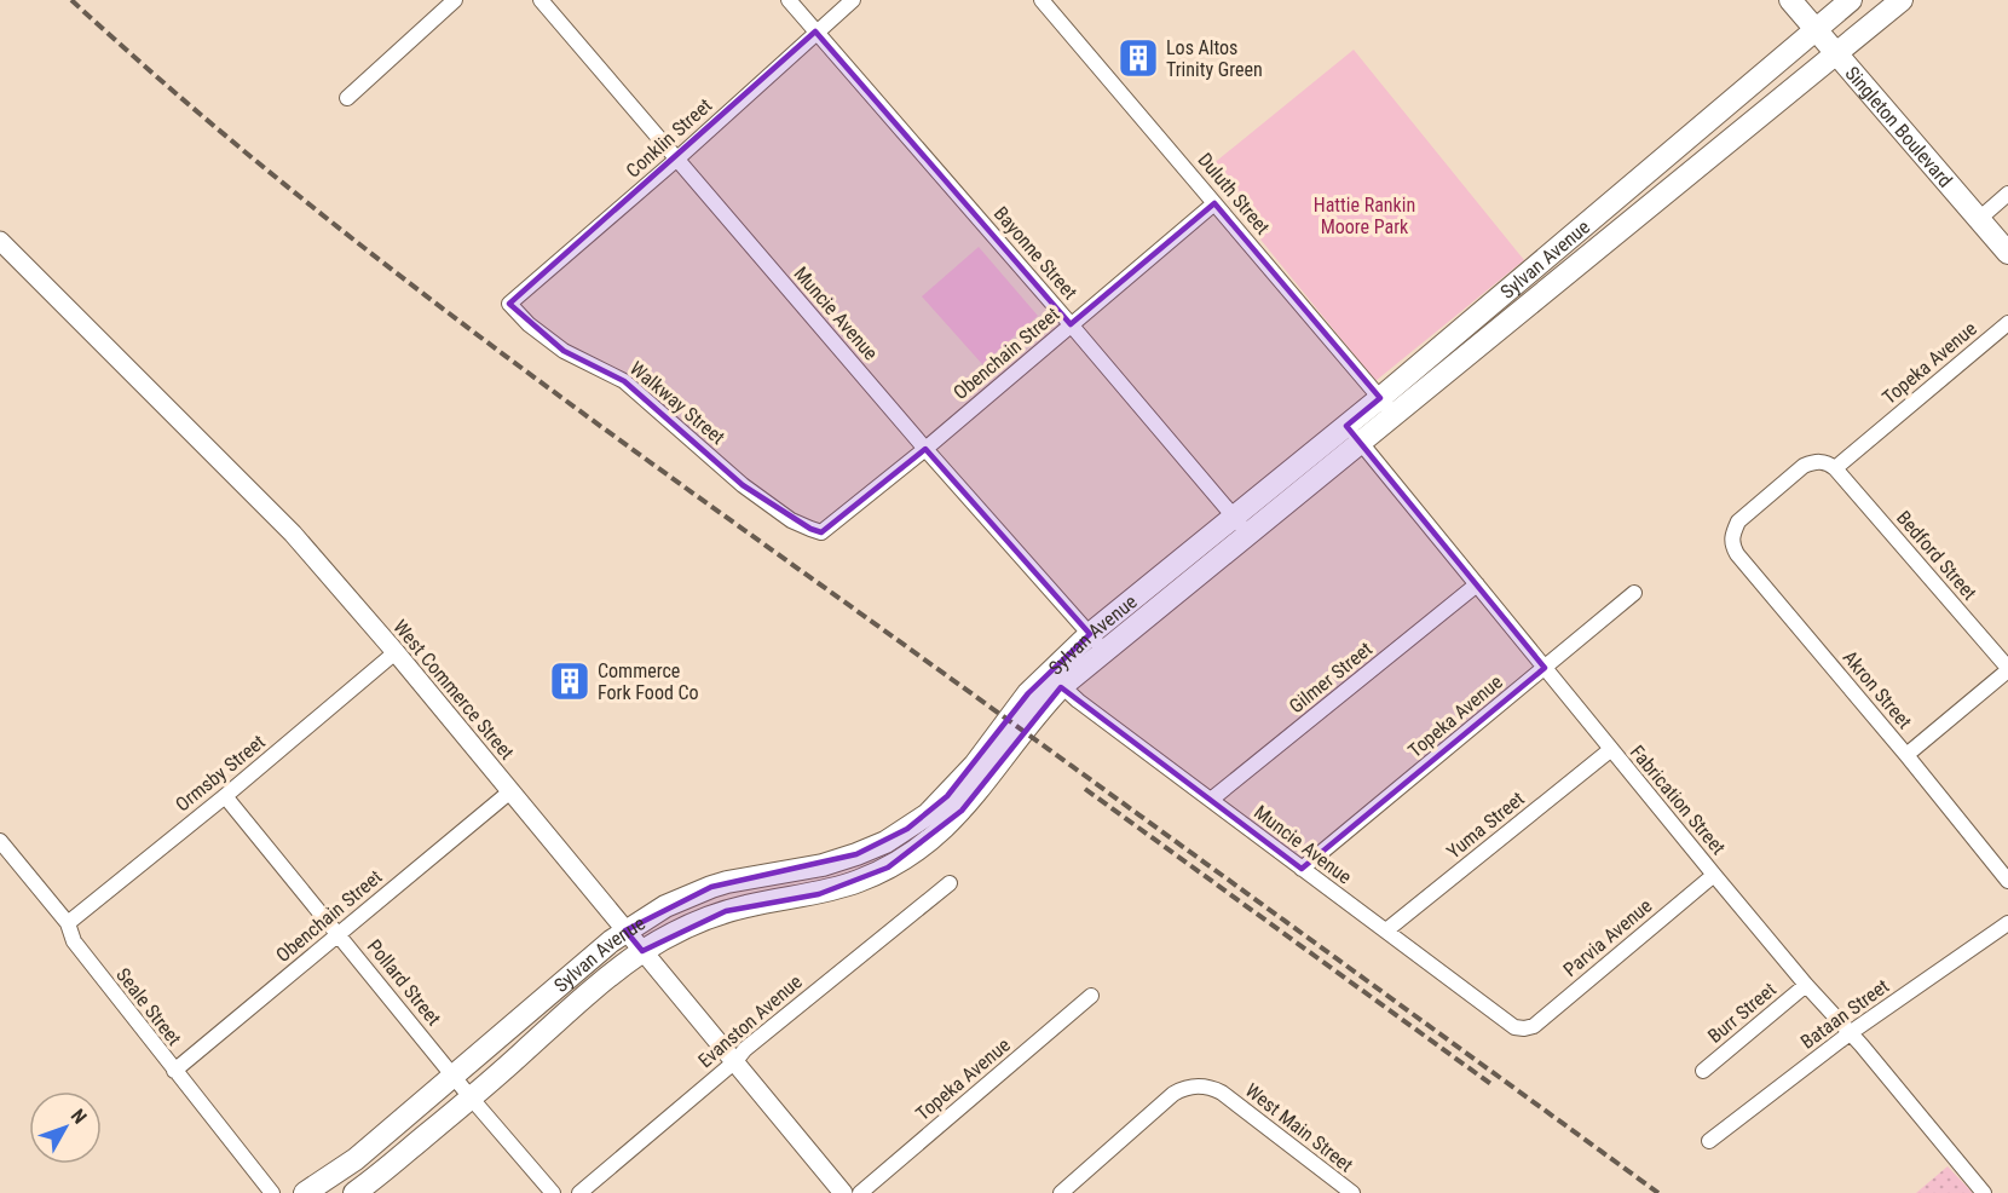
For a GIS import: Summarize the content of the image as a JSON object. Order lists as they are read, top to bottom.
{
  "streets": {
    "main road": ["Singleton Boulevard", "Sylvan Avenue"],
    "street": [
      "Conklin Street",
      "Duluth Street",
      "Bayonne Street",
      "Muncie Avenue",
      "Obenchain Street",
      "Topeka Avenue",
      "Walkway Street",
      "Bedford Street",
      "Gilmer Street",
      "West Commerce Street",
      "Akron Street",
      "Ormsby Street",
      "Fabrication Street",
      "Yuma Street",
      "Parvia Avenue",
      "Pollard Street",
      "Seale Street",
      "Burr Street",
      "Bataan Street",
      "Evanston Avenue",
      "West Main Street"
    ]
  },
  "crossings": [
    ["Singleton Boulevard", "Sylvan Avenue"],
    ["Conklin Street", "Bayonne Street"],
    ["Conklin Street", "Muncie Avenue"],
    ["Conklin Street", "Walkway Street"],
    ["Duluth Street", "Sylvan Avenue"],
    ["Duluth Street", "Obenchain Street"],
    ["Bayonne Street", "Sylvan Avenue"],
    ["Bayonne Street", "Obenchain Street"],
    ["Sylvan Avenue", "Muncie Avenue"],
    ["Sylvan Avenue", "West Commerce Street"],
    ["Sylvan Avenue", "Fabrication Street"],
    ["Sylvan Avenue", "Pollard Street"],
    ["Muncie Avenue", "Obenchain Street"],
    ["Muncie Avenue", "Topeka Avenue"],
    ["Muncie Avenue", "Gilmer Street"],
    ["Muncie Avenue", "Yuma Street"],
    ["Muncie Avenue", "Parvia Avenue"],
    ["Obenchain Street", "Walkway Street"],
    ["Obenchain Street", "West Commerce Street"],
    ["Obenchain Street", "Pollard Street"],
    ["Obenchain Street", "Seale Street"],
    ["Topeka Avenue", "Bedford Street"],
    ["Topeka Avenue", "Akron Street"],
    ["Topeka Avenue", "Fabrication Street"],
    ["Bedford Street", "Akron Street"],
    ["Gilmer Street", "Fabrication Street"],
    ["West Commerce Street", "Ormsby Street"],
    ["West Commerce Street", "Evanston Avenue"],
    ["Ormsby Street", "Pollard Street"],
    ["Ormsby Street", "Seale Street"],
    ["Fabrication Street", "Yuma Street"],
    ["Fabrication Street", "Parvia Avenue"],
    ["Fabrication Street", "Burr Street"],
    ["Fabrication Street", "Bataan Street"]
  ],
  "parks": ["Hattie Rankin Moore Park"],
  "places": {
    "building": ["Los Altos Trinity Green", "Commerce Fork Food Co"]
  },
  "north": "top right"
}
